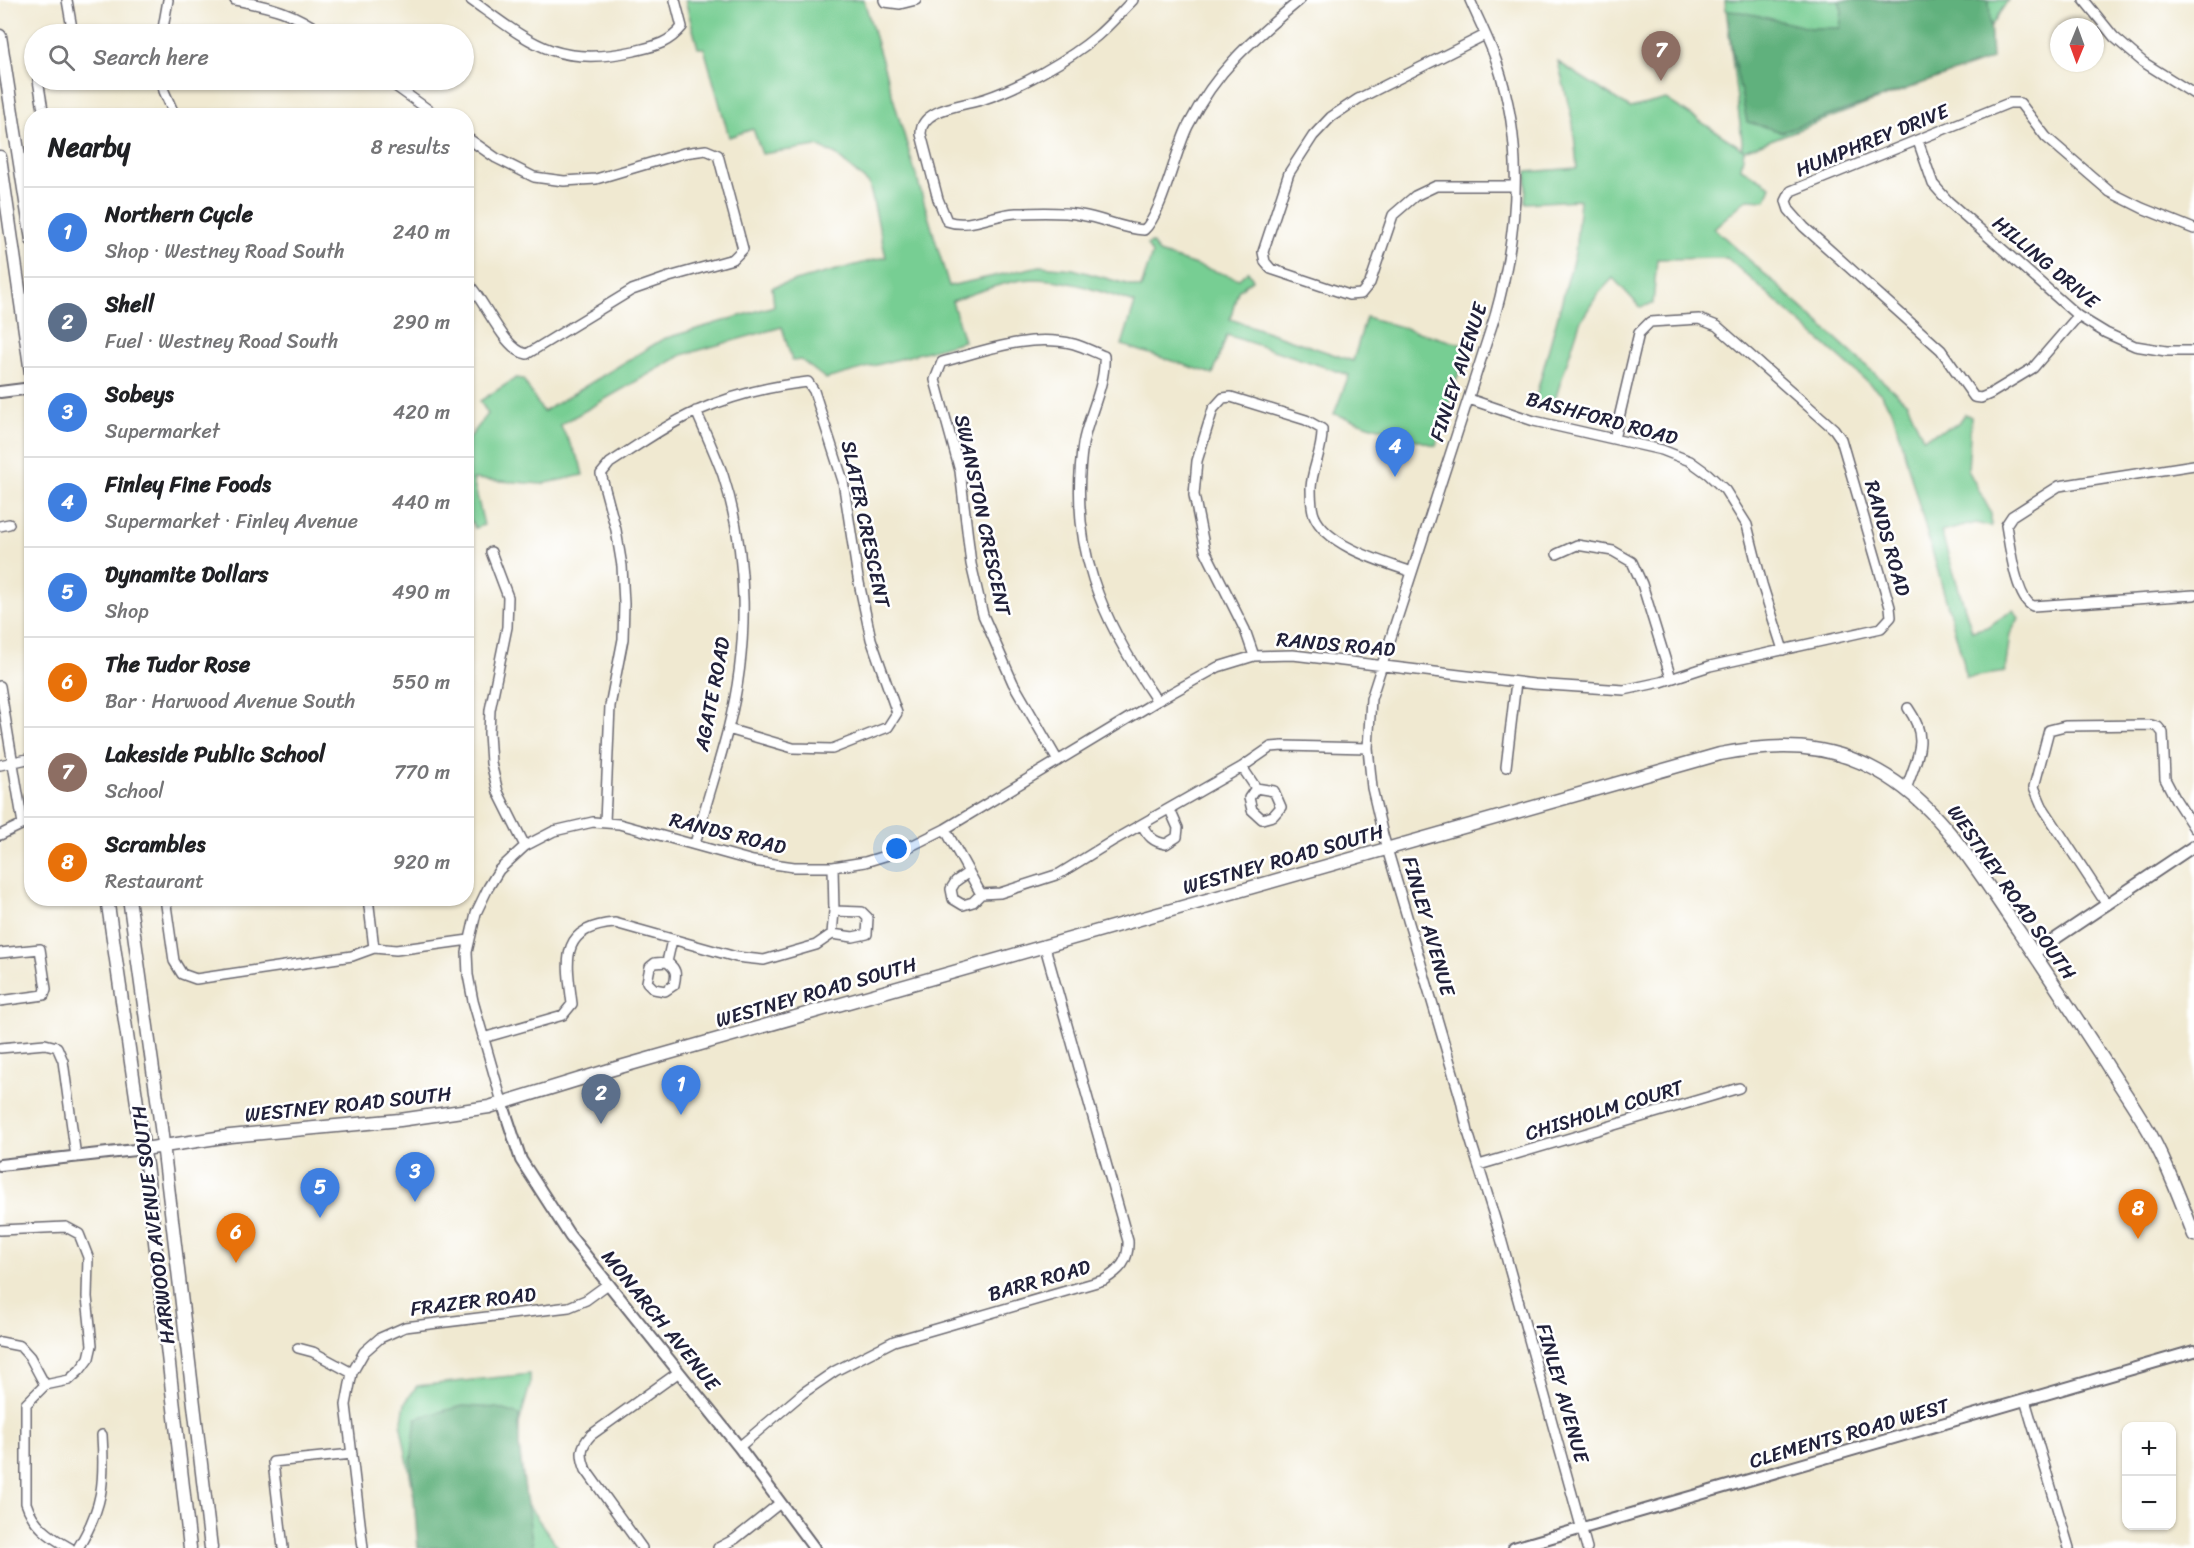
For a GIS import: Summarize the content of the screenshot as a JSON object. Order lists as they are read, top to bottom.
{
  "streets": {
    "main road": ["WESTNEY ROAD SOUTH", "HARWOOD AVENUE SOUTH"],
    "street": [
      "HUMPHREY DRIVE",
      "HILLING DRIVE",
      "FINLEY AVENUE",
      "BASHFORD ROAD",
      "SWANSTON CRESCENT",
      "SLATER CRESCENT",
      "RANDS ROAD",
      "AGATE ROAD",
      "CHISHOLM COURT",
      "BARR ROAD",
      "FRAZER ROAD",
      "MONARCH AVENUE",
      "CLEMENTS ROAD WEST"
    ]
  },
  "crossings": [
    ["HUMPHREY DRIVE", "HILLING DRIVE"],
    ["FINLEY AVENUE", "BASHFORD ROAD"],
    ["FINLEY AVENUE", "RANDS ROAD"],
    ["FINLEY AVENUE", "WESTNEY ROAD SOUTH"],
    ["FINLEY AVENUE", "CHISHOLM COURT"],
    ["FINLEY AVENUE", "CLEMENTS ROAD WEST"],
    ["BASHFORD ROAD", "RANDS ROAD"],
    ["SWANSTON CRESCENT", "RANDS ROAD"],
    ["SLATER CRESCENT", "RANDS ROAD"],
    ["SLATER CRESCENT", "AGATE ROAD"],
    ["RANDS ROAD", "AGATE ROAD"],
    ["RANDS ROAD", "WESTNEY ROAD SOUTH"],
    ["RANDS ROAD", "MONARCH AVENUE"],
    ["WESTNEY ROAD SOUTH", "HARWOOD AVENUE SOUTH"],
    ["WESTNEY ROAD SOUTH", "BARR ROAD"],
    ["WESTNEY ROAD SOUTH", "MONARCH AVENUE"],
    ["BARR ROAD", "MONARCH AVENUE"],
    ["FRAZER ROAD", "MONARCH AVENUE"]
  ],
  "north": "bottom",
  "page": {
    "search": "Search here",
    "pins": [
      "7",
      "4",
      "1",
      "2",
      "3",
      "5",
      "8",
      "6"
    ],
    "heading": ["Nearby", "8 results"],
    "list": [
      {
        "mark": "1",
        "name": "Northern Cycle",
        "note": "Shop · Westney Road South",
        "value": "240 m"
      },
      {
        "mark": "2",
        "name": "Shell",
        "note": "Fuel · Westney Road South",
        "value": "290 m"
      },
      {
        "mark": "3",
        "name": "Sobeys",
        "note": "Supermarket",
        "value": "420 m"
      },
      {
        "mark": "4",
        "name": "Finley Fine Foods",
        "note": "Supermarket · Finley Avenue",
        "value": "440 m"
      },
      {
        "mark": "5",
        "name": "Dynamite Dollars",
        "note": "Shop",
        "value": "490 m"
      },
      {
        "mark": "6",
        "name": "The Tudor Rose",
        "note": "Bar · Harwood Avenue South",
        "value": "550 m"
      },
      {
        "mark": "7",
        "name": "Lakeside Public School",
        "note": "School",
        "value": "770 m"
      },
      {
        "mark": "8",
        "name": "Scrambles",
        "note": "Restaurant",
        "value": "920 m"
      }
    ],
    "map_buttons": ["+", "−"]
  }
}
